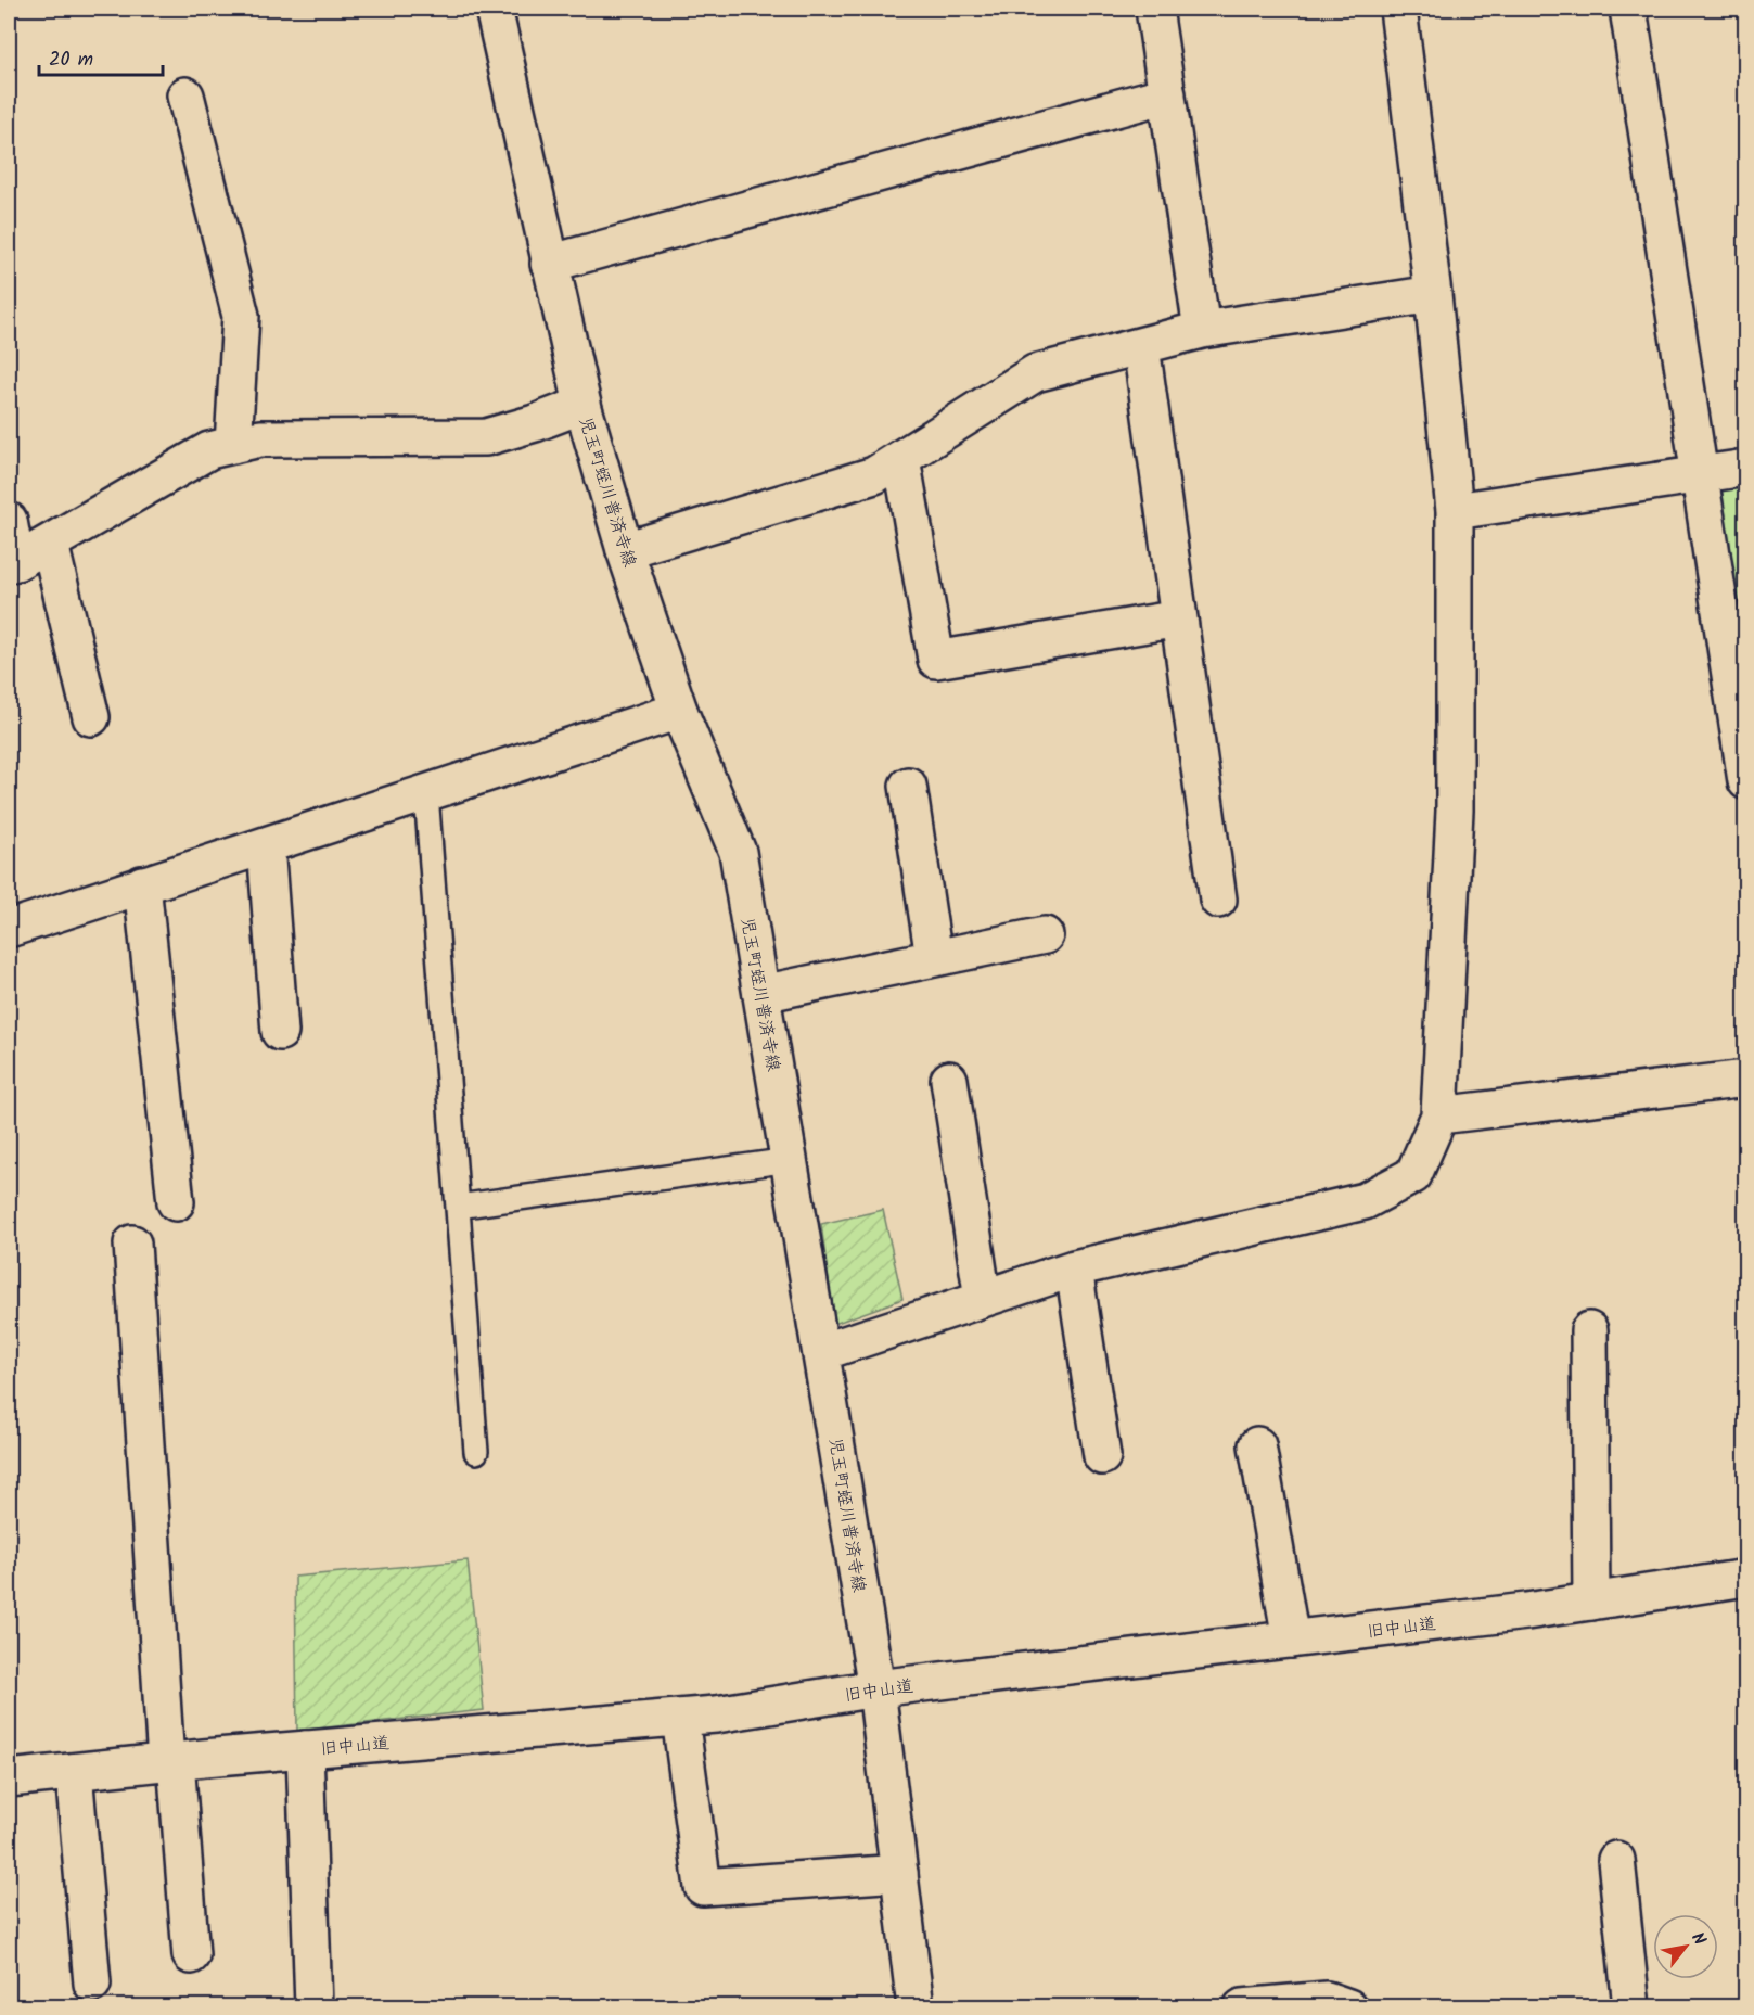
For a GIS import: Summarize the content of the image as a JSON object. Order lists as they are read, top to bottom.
{
  "streets": {
    "street": ["児玉町蛭川普済寺線", "旧中山道"]
  },
  "crossings": [
    ["児玉町蛭川普済寺線", "旧中山道"]
  ],
  "scale_bar": "20 m",
  "north": "top right"
}
